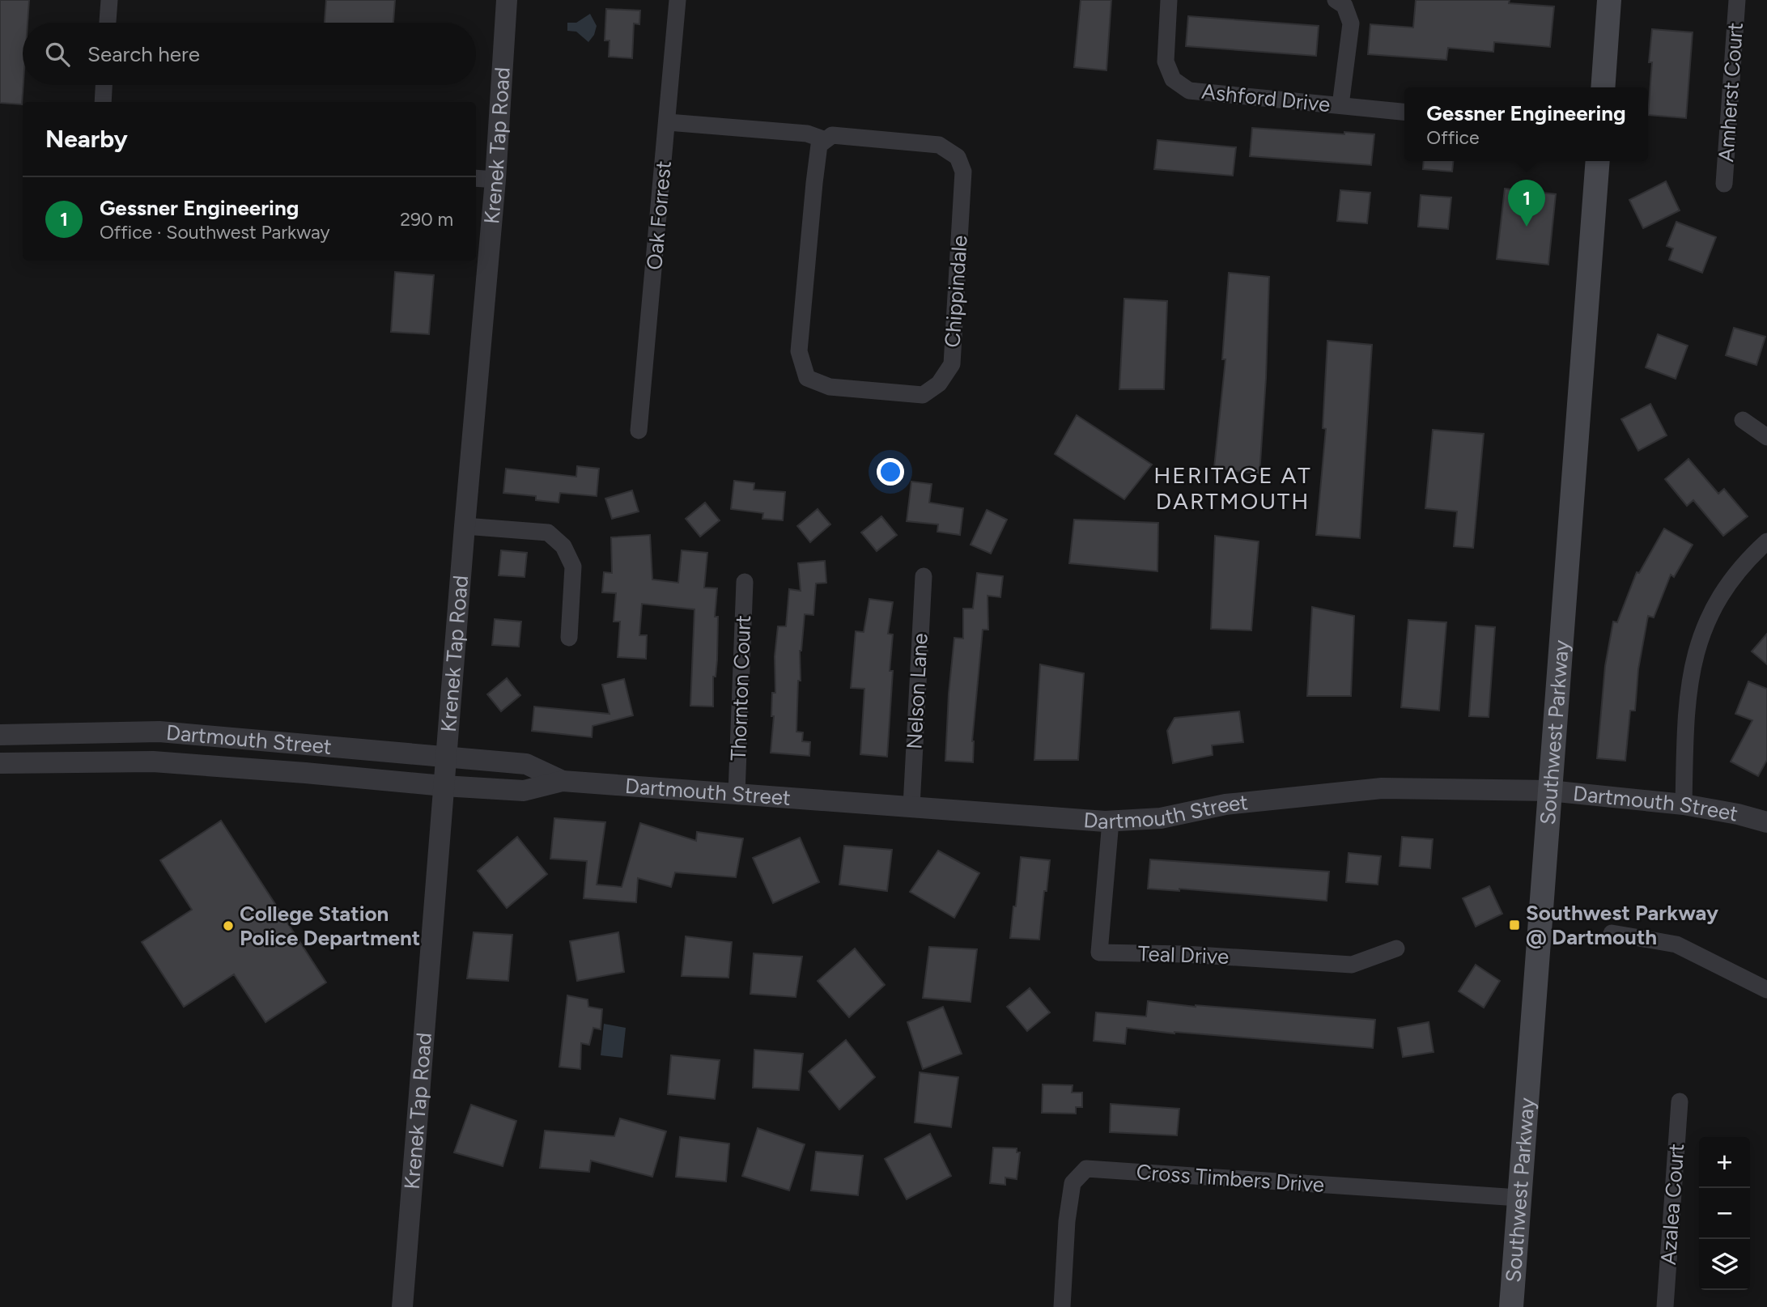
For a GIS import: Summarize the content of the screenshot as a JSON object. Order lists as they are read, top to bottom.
{
  "streets": {
    "main road": ["Southwest Parkway"],
    "street": [
      "Amherst Court",
      "Ashford Drive",
      "Krenek Tap Road",
      "Oak Forrest",
      "Chippindale",
      "Thornton Court",
      "Nelson Lane",
      "Dartmouth Street",
      "Teal Drive",
      "Cross Timbers Drive",
      "Azalea Court"
    ]
  },
  "crossings": [
    ["Krenek Tap Road", "Dartmouth Street"],
    ["Oak Forrest", "Chippindale"],
    ["Thornton Court", "Dartmouth Street"],
    ["Nelson Lane", "Dartmouth Street"],
    ["Southwest Parkway", "Dartmouth Street"],
    ["Southwest Parkway", "Cross Timbers Drive"],
    ["Dartmouth Street", "Teal Drive"]
  ],
  "districts": ["HERITAGE AT DARTMOUTH"],
  "places": {
    "transit": ["Southwest Parkway @ Dartmouth"],
    "other": ["College Station Police Department"]
  },
  "page": {
    "search": "Search here",
    "popup": ["Gessner Engineering", "Office"],
    "heading": "Nearby",
    "list": [
      {
        "mark": "1",
        "name": "Gessner Engineering",
        "note": "Office · Southwest Parkway",
        "value": "290 m"
      }
    ],
    "pins": "1",
    "map_buttons": ["+", "−"]
  }
}
